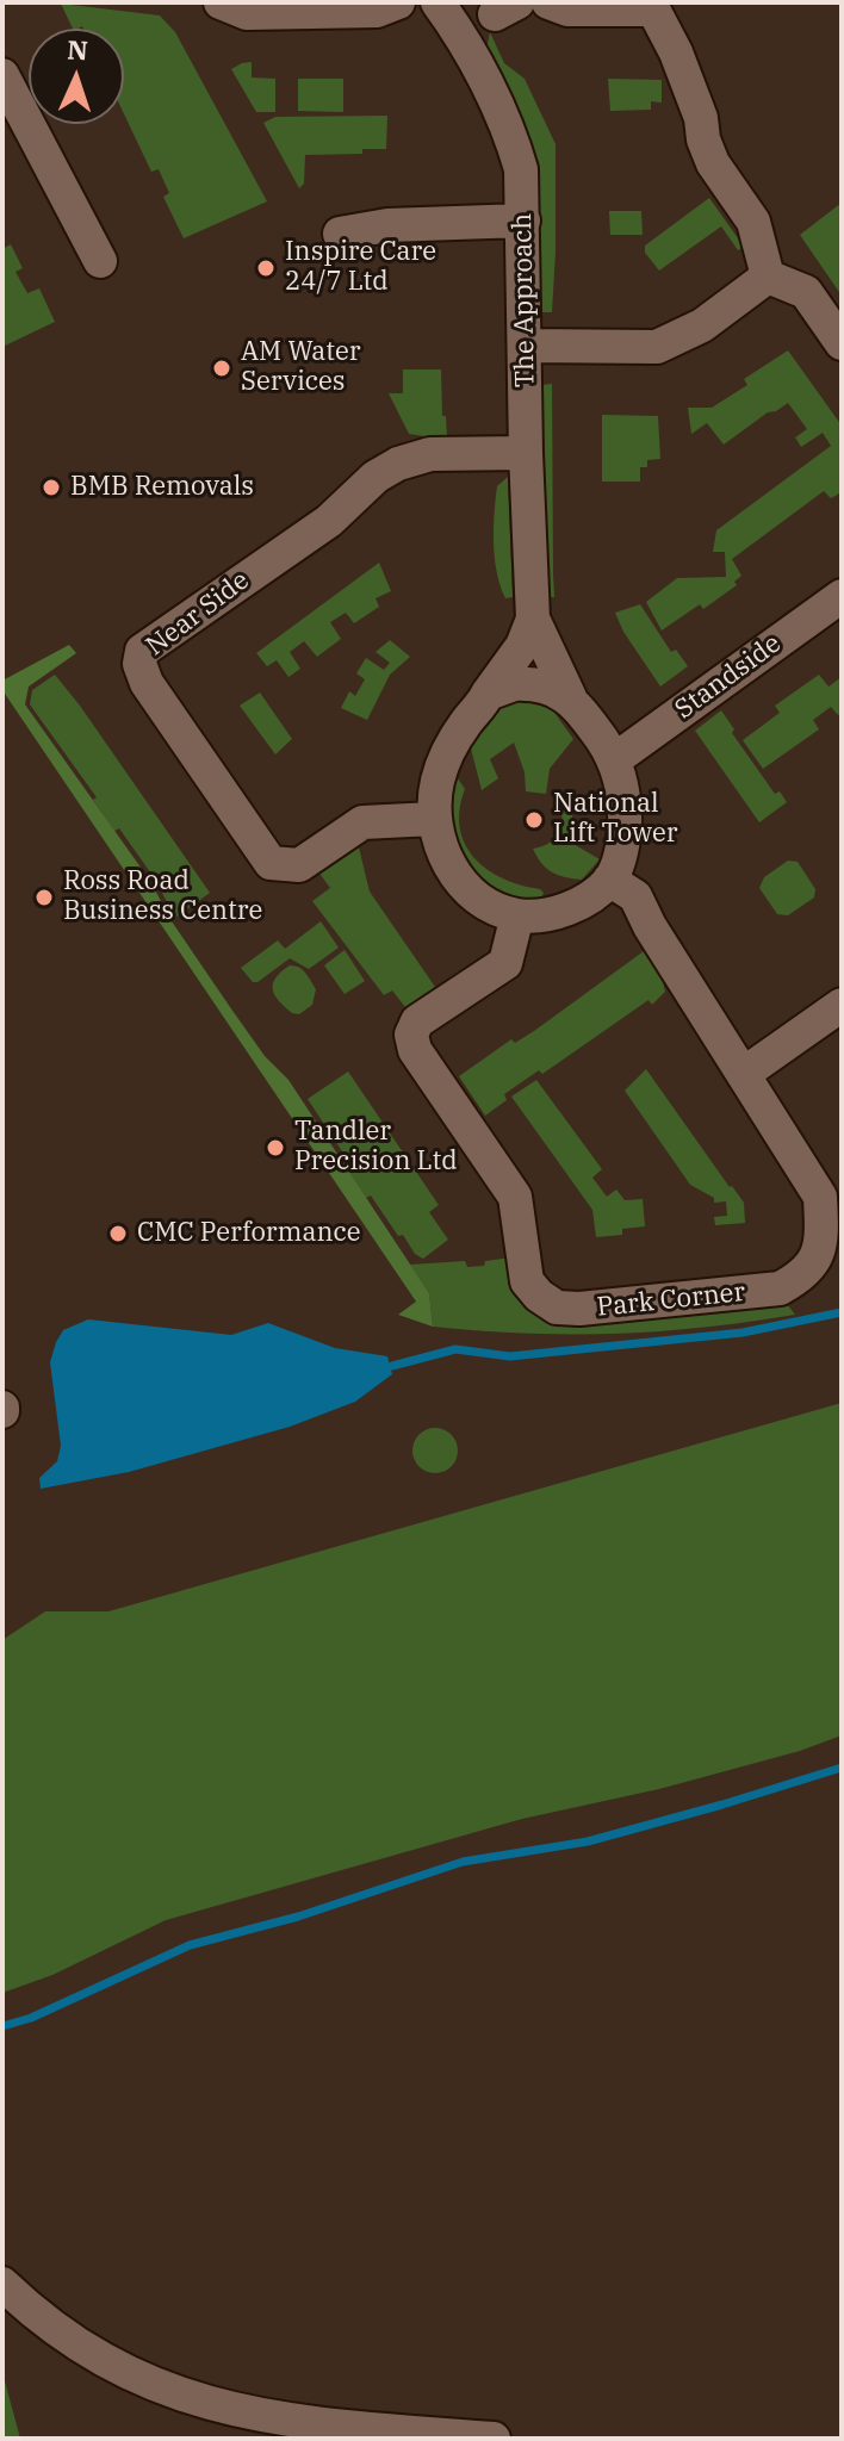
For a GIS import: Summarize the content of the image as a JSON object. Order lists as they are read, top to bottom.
{
  "streets": {
    "street": [
      "The Approach",
      "Near Side",
      "Standside",
      "Park Corner"
    ]
  },
  "crossings": [
    ["The Approach", "Near Side"],
    ["The Approach", "Standside"],
    ["The Approach", "Park Corner"],
    ["Near Side", "Standside"],
    ["Near Side", "Park Corner"],
    ["Standside", "Park Corner"]
  ],
  "places": [
    "Inspire Care 24/7 Ltd",
    "AM Water Services",
    "BMB Removals",
    "National Lift Tower",
    "Ross Road Business Centre",
    "Tandler Precision Ltd",
    "CMC Performance"
  ],
  "north": "top"
}
